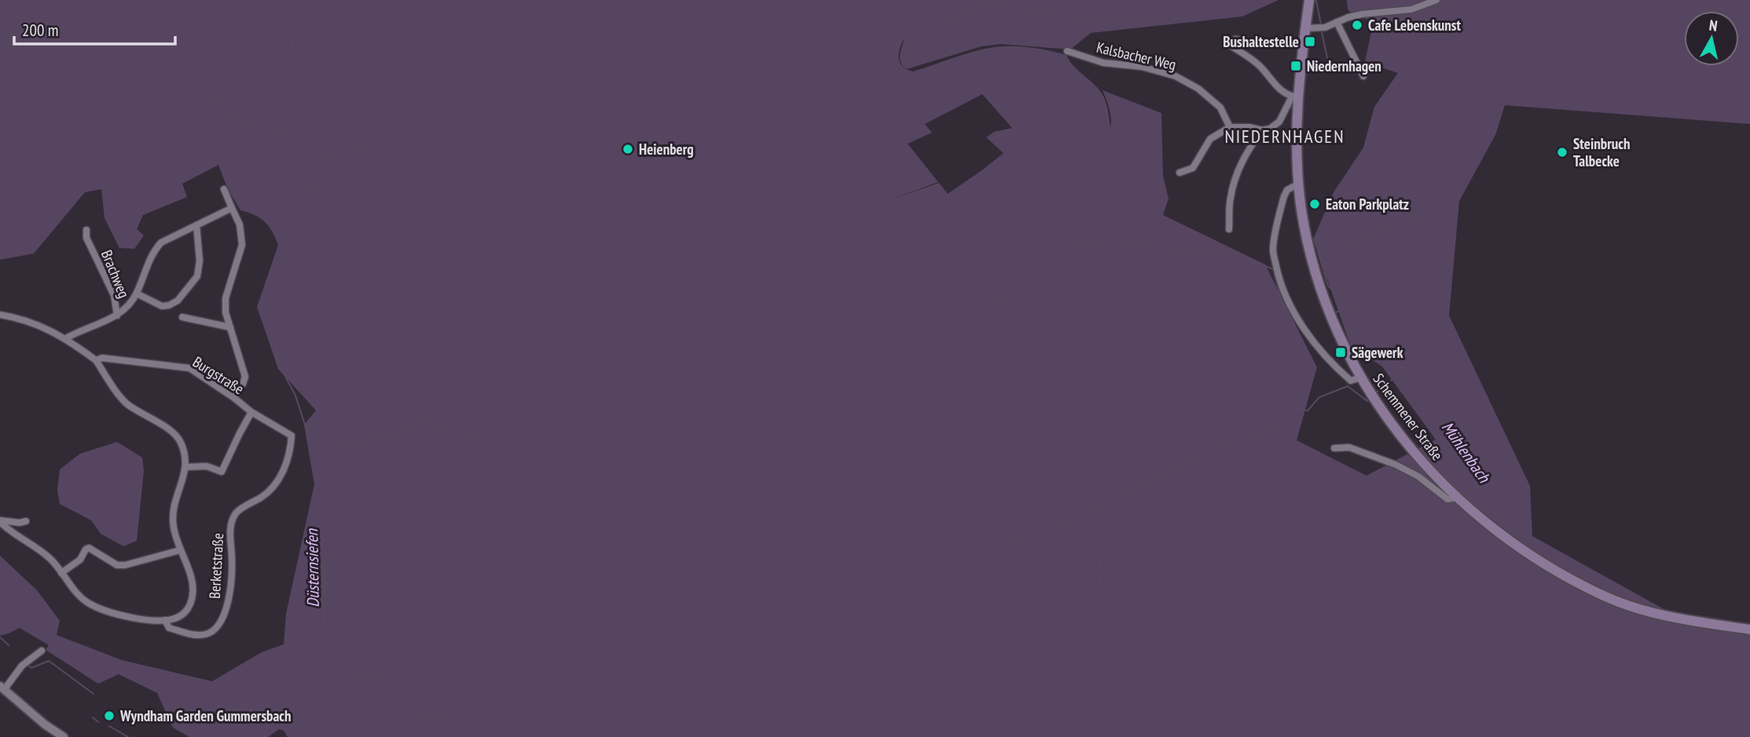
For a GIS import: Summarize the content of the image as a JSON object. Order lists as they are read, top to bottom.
{
  "streets": {
    "main road": ["Schemmener Straße"],
    "street": [
      "Kalsbacher Weg",
      "Brachweg",
      "Burgstraße",
      "Berketstraße"
    ]
  },
  "crossings": [
    ["Burgstraße", "Berketstraße"]
  ],
  "districts": ["NIEDERNHAGEN"],
  "water": ["Mühlenbach", "Düsternsiefen"],
  "places": {
    "other": [
      "Cafe Lebenskunst",
      "Heienberg",
      "Steinbruch Talbecke",
      "Eaton Parkplatz",
      "Wyndham Garden Gummersbach"
    ],
    "transit": ["Bushaltestelle", "Niedernhagen", "Sägewerk"]
  },
  "scale_bar": "200 m",
  "north": "top"
}
